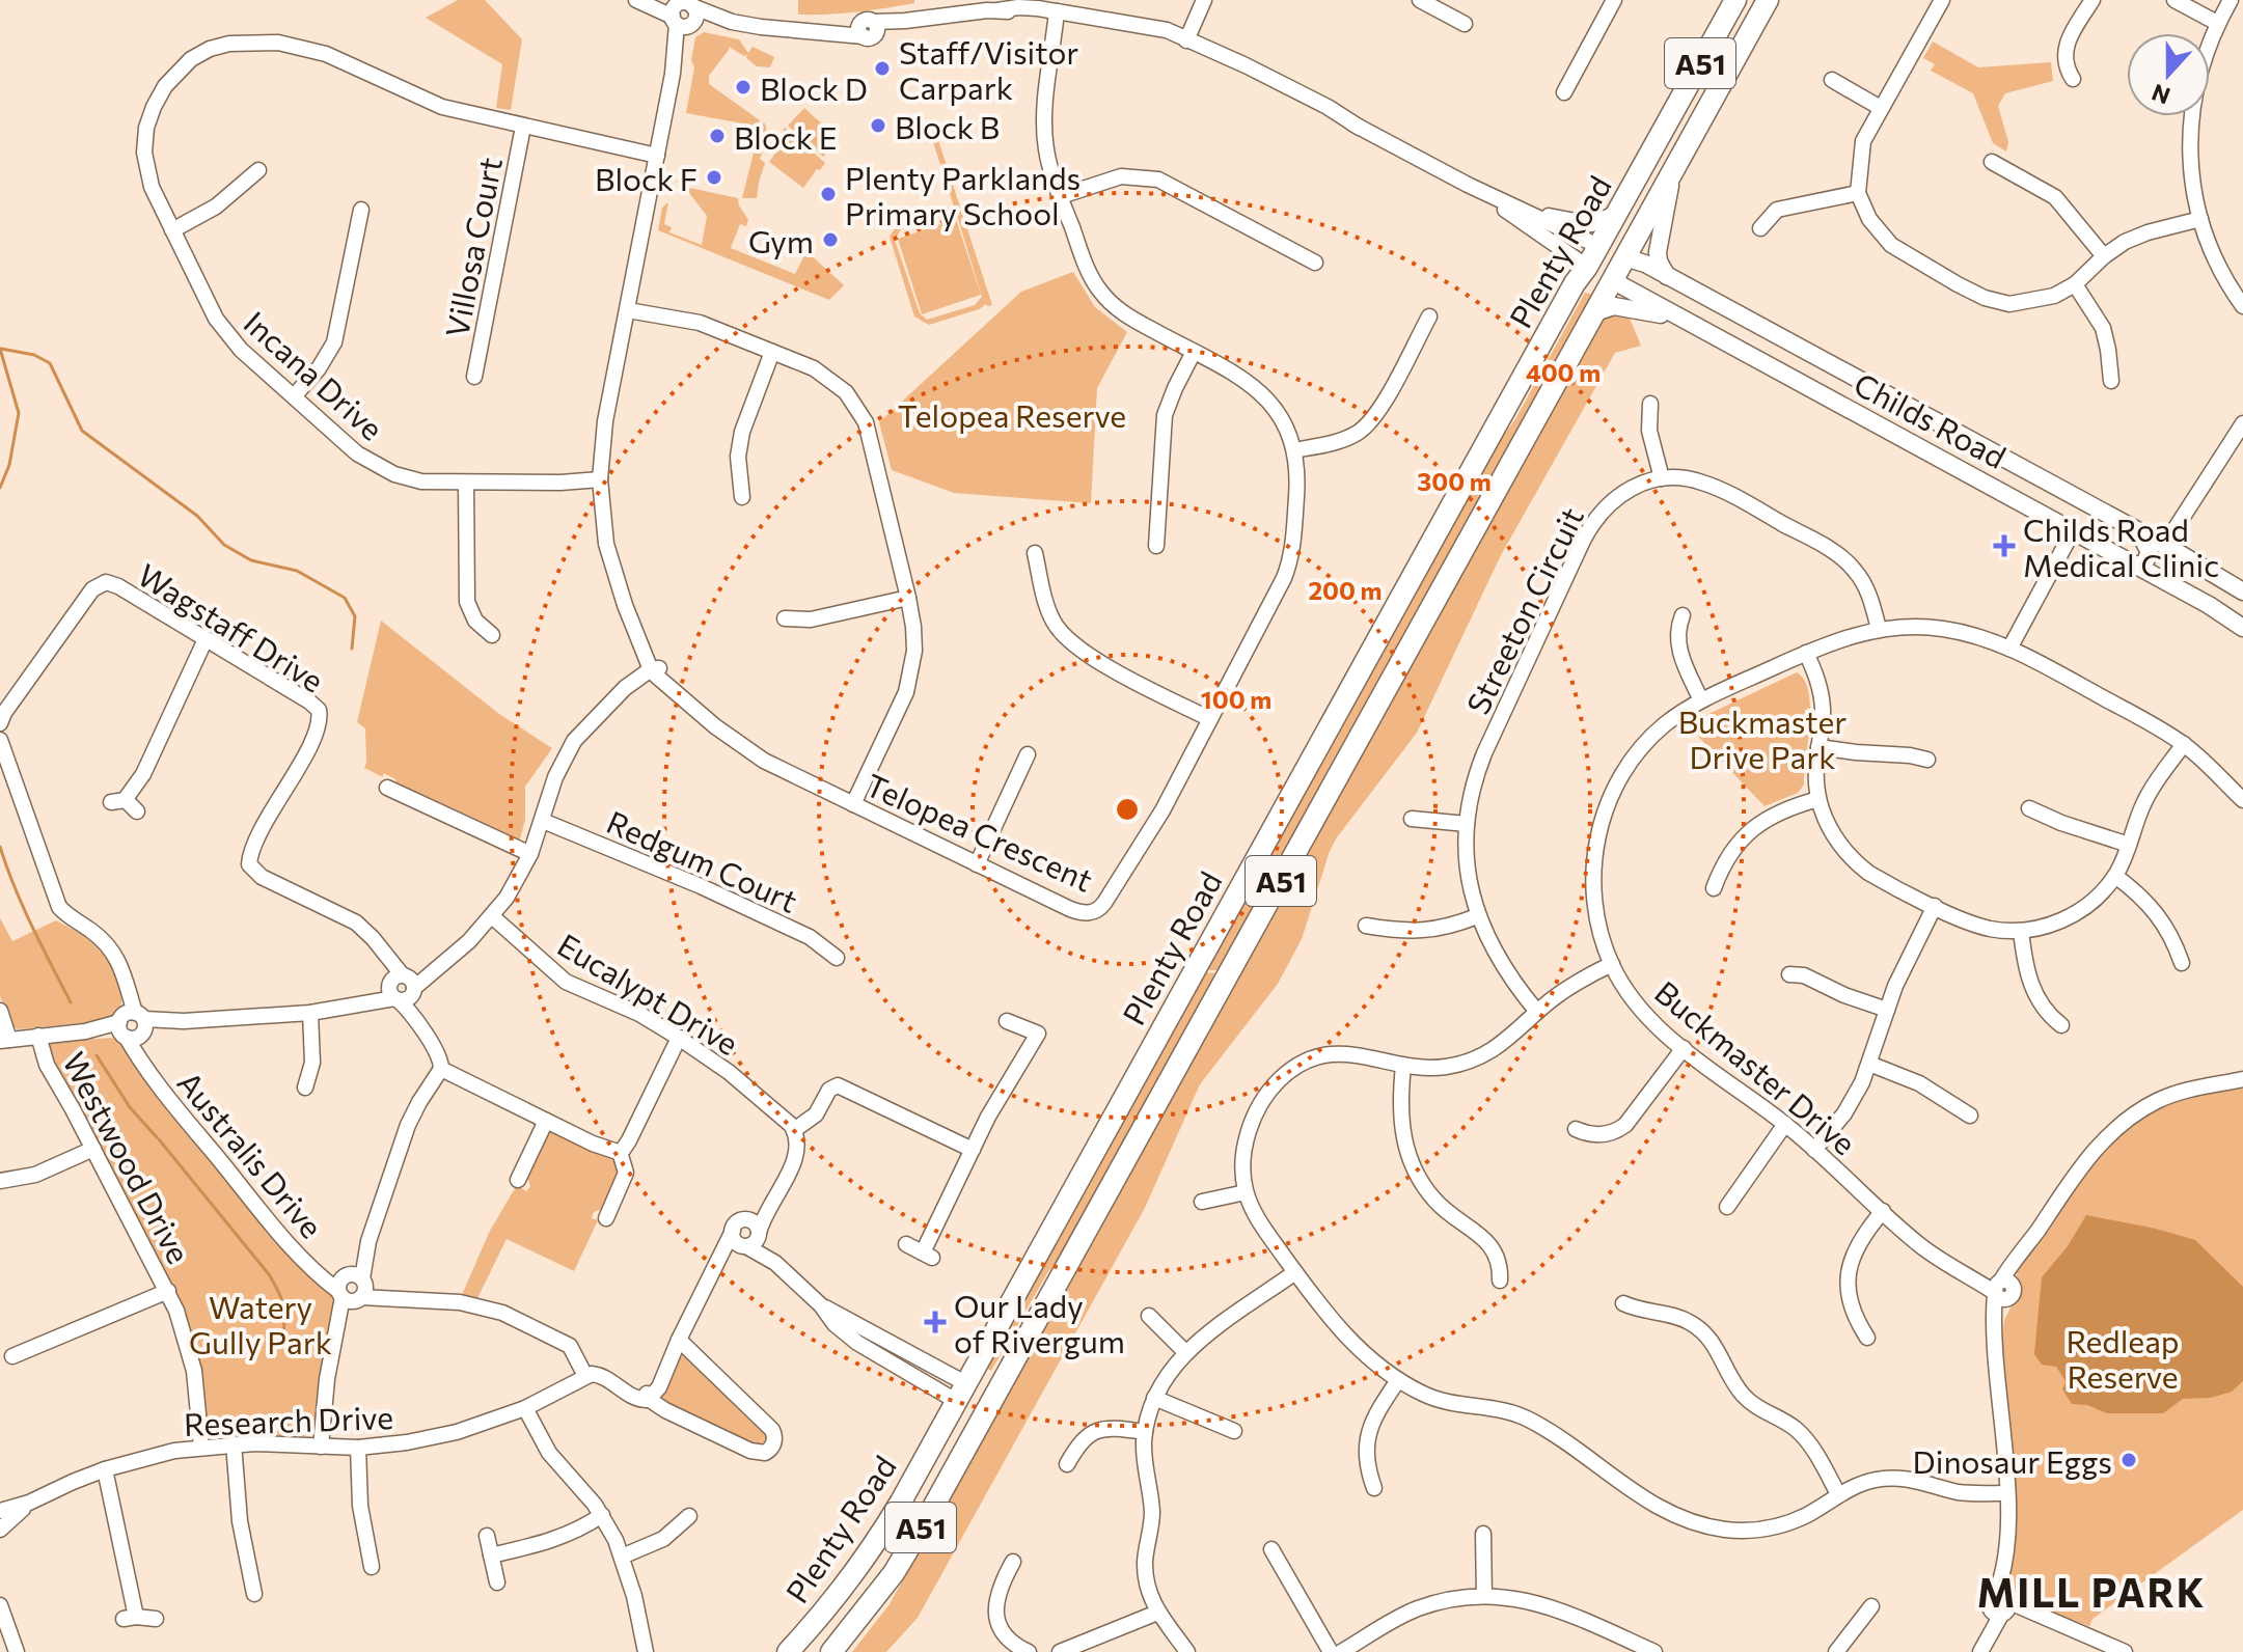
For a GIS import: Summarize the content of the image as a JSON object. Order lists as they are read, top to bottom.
{
  "streets": {
    "highway": ["A51", "Plenty Road", "Childs Road"],
    "street": [
      "Villosa Court",
      "Incana Drive",
      "Streeton Circuit",
      "Wagstaff Drive",
      "Telopea Crescent",
      "Redgum Court",
      "Eucalypt Drive",
      "Buckmaster Drive",
      "Australis Drive",
      "Westwood Drive",
      "Research Drive"
    ]
  },
  "crossings": [
    ["Villosa Court", "Incana Drive"],
    ["Plenty Road", "Childs Road"],
    ["Incana Drive", "Telopea Crescent"],
    ["Streeton Circuit", "Buckmaster Drive"],
    ["Westwood Drive", "Research Drive"]
  ],
  "districts": ["MILL PARK"],
  "parks": [
    "Telopea Reserve",
    "Buckmaster Drive Park",
    "Watery Gully Park",
    "Redleap Reserve"
  ],
  "places": {
    "other": [
      "Staff/Visitor Carpark",
      "Block D",
      "Block B",
      "Block E",
      "Block F",
      "Plenty Parklands Primary School",
      "Gym",
      "Dinosaur Eggs"
    ],
    "health": ["Childs Road Medical Clinic", "Our Lady of Rivergum"]
  },
  "north": "bottom",
  "rings": [
    "400 m",
    "300 m",
    "200 m",
    "100 m"
  ]
}
